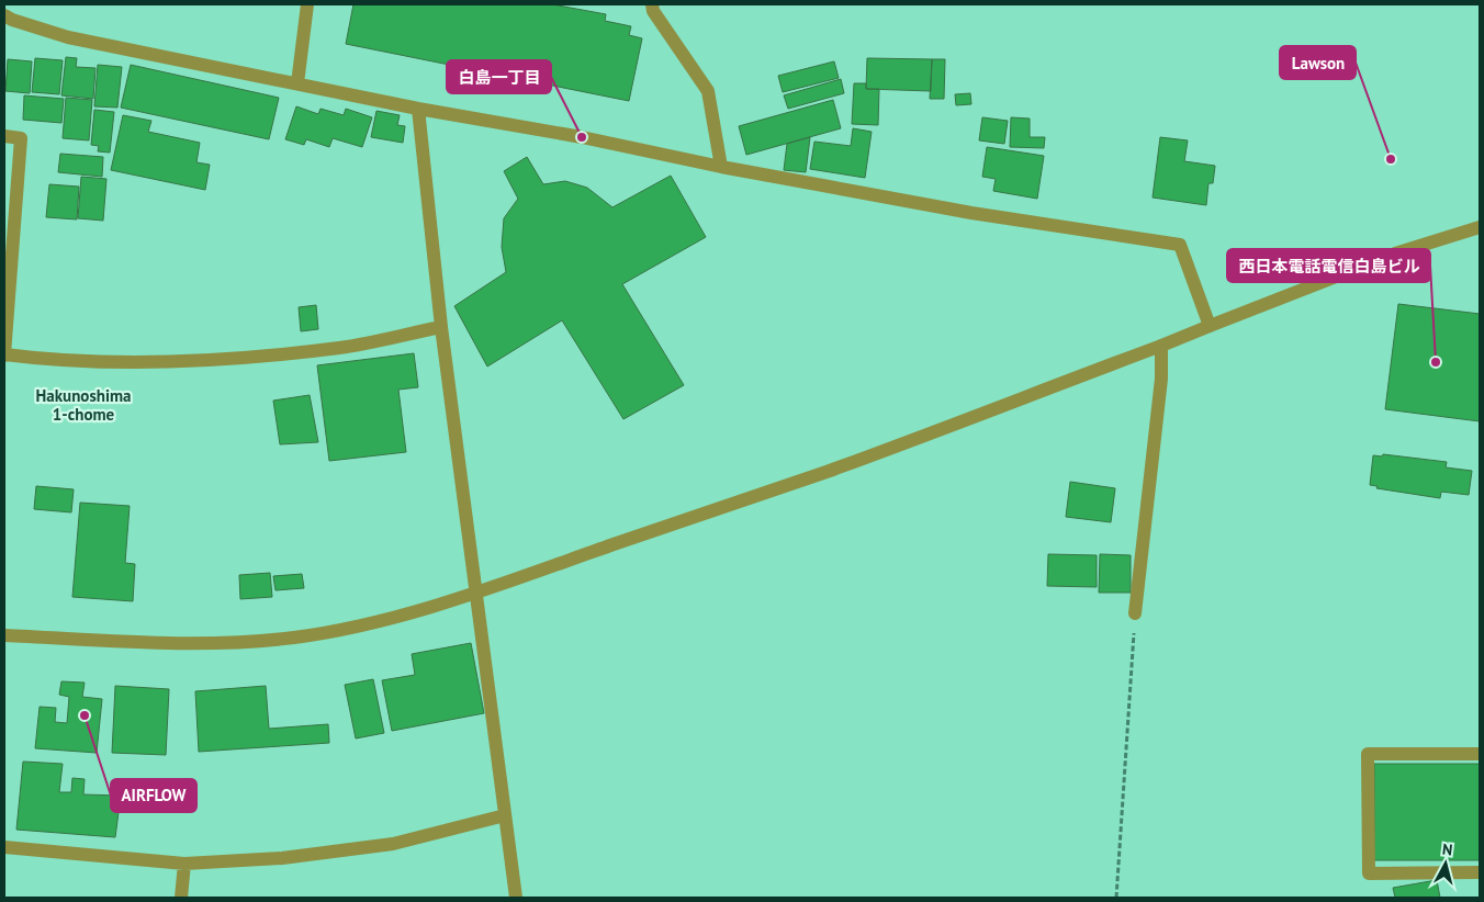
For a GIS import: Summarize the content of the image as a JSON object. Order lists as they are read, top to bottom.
{
  "districts": ["Hakunoshima 1-chome"],
  "places": [
    "白島一丁目",
    "Lawson",
    "西日本電話電信白島ビル",
    "AIRFLOW"
  ],
  "north": "top"
}
